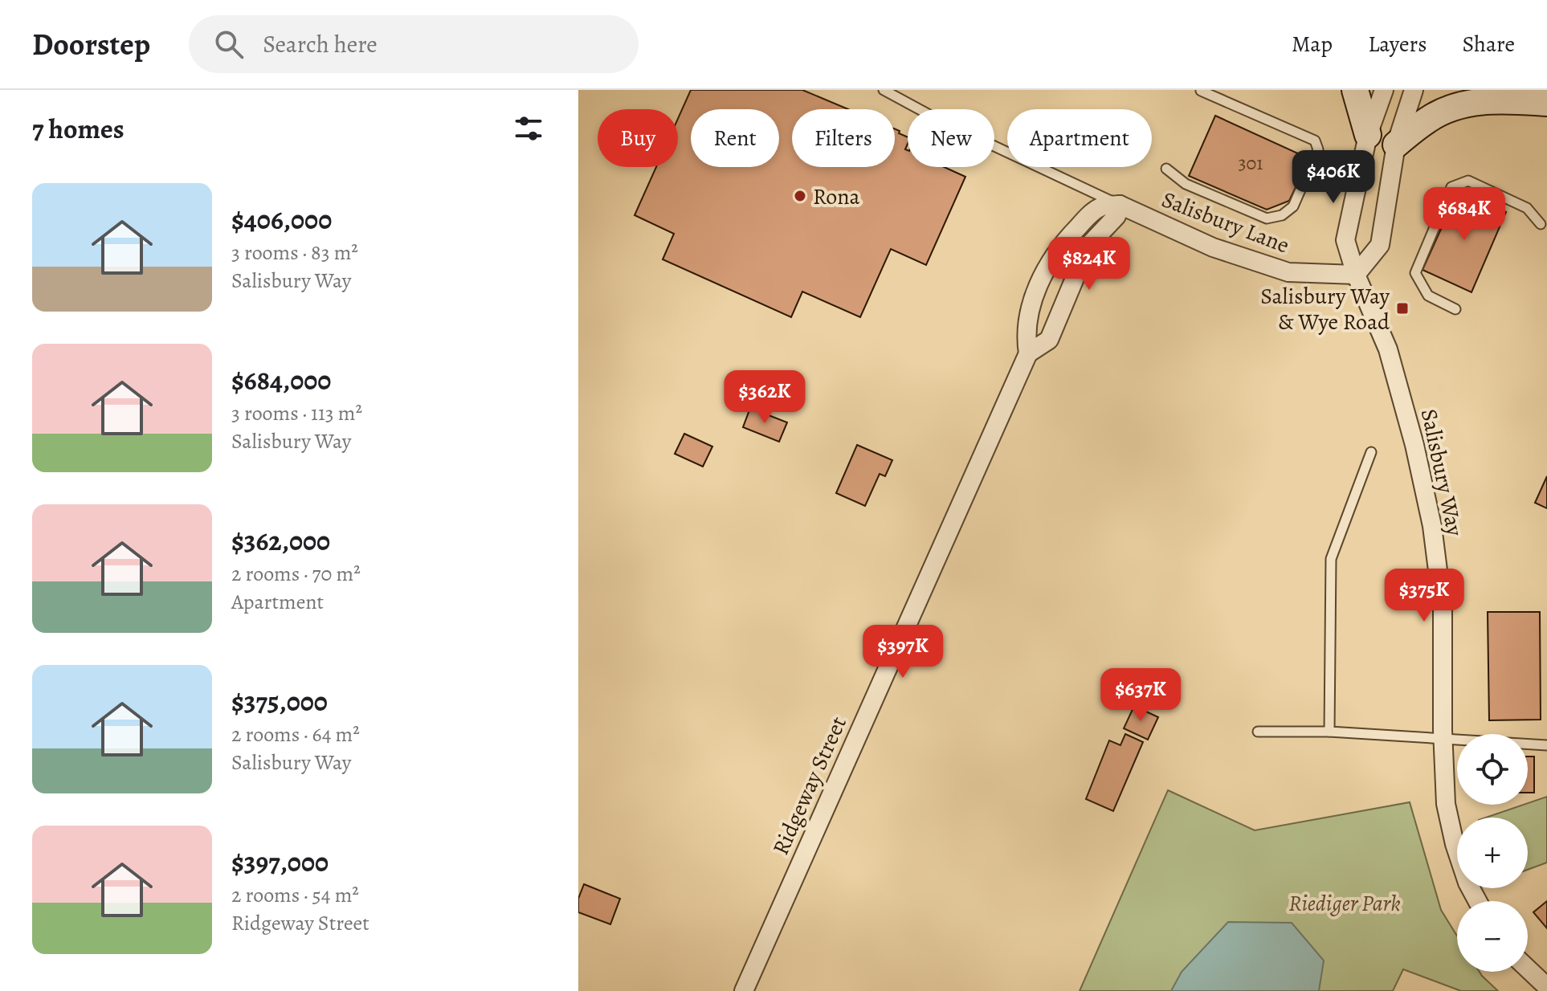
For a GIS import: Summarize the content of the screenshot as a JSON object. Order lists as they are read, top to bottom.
{
  "streets": {
    "street": ["Salisbury Lane", "Salisbury Way", "Ridgeway Street"]
  },
  "crossings": [
    ["Salisbury Lane", "Salisbury Way"],
    ["Salisbury Lane", "Ridgeway Street"]
  ],
  "parks": ["Riediger Park"],
  "places": {
    "other": ["Rona"],
    "transit": ["Salisbury Way & Wye Road"]
  },
  "house_numbers": ["301"],
  "page": {
    "header": "Doorstep",
    "search": "Search here",
    "nav": ["Map", "Layers", "Share"],
    "heading": "7 homes",
    "chip": [
      "Buy",
      "Rent",
      "Filters",
      "New",
      "Apartment"
    ],
    "price": [
      "$406K",
      "$684K",
      "$824K",
      "$362K",
      "$375K",
      "$397K",
      "$637K"
    ],
    "list": [
      {
        "name": "$406,000",
        "note": "3 rooms · 83 m² · Salisbury Way"
      },
      {
        "name": "$684,000",
        "note": "3 rooms · 113 m² · Salisbury Way"
      },
      {
        "name": "$362,000",
        "note": "2 rooms · 70 m² · Apartment"
      },
      {
        "name": "$375,000",
        "note": "2 rooms · 64 m² · Salisbury Way"
      },
      {
        "name": "$397,000",
        "note": "2 rooms · 54 m² · Ridgeway Street"
      }
    ],
    "map_buttons": ["+", "−"]
  }
}
